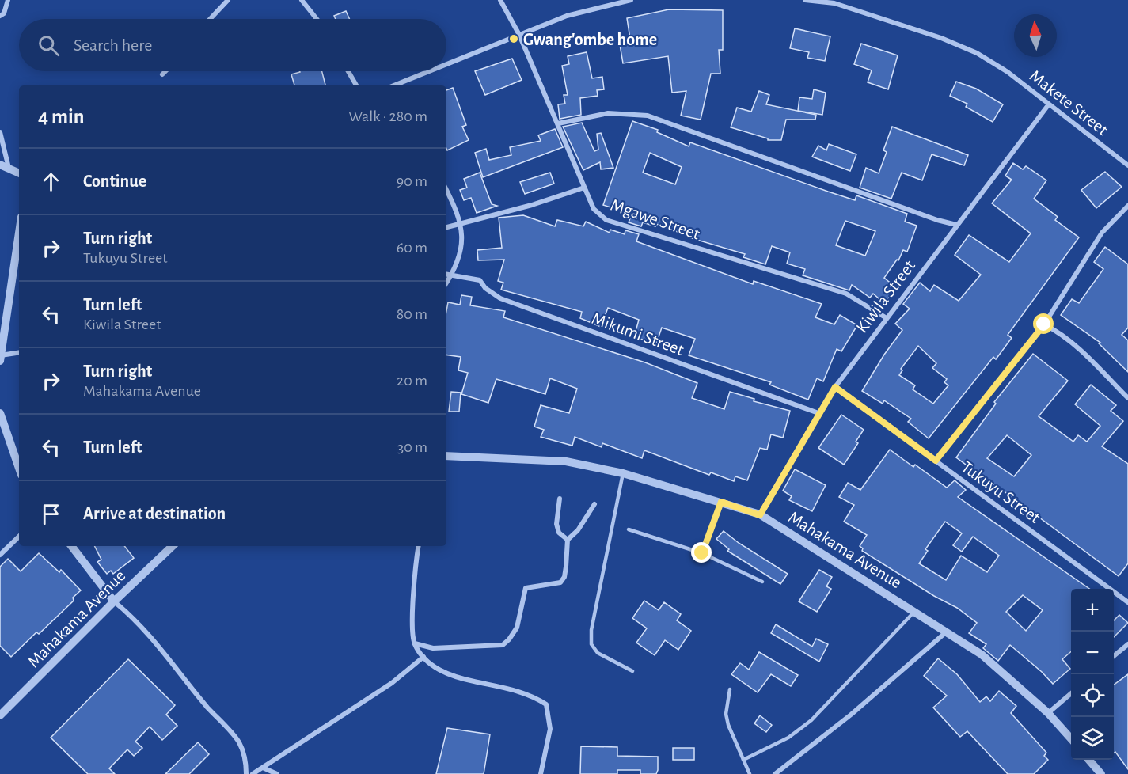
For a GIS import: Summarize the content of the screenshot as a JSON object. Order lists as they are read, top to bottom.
{
  "streets": {
    "street": [
      "Makete Street",
      "Mgawe Street",
      "Kiwila Street",
      "Mikumi Street",
      "Tukuyu Street",
      "Mahakama Avenue"
    ]
  },
  "crossings": [
    ["Makete Street", "Kiwila Street"],
    ["Mgawe Street", "Kiwila Street"],
    ["Kiwila Street", "Mikumi Street"],
    ["Kiwila Street", "Tukuyu Street"],
    ["Kiwila Street", "Mahakama Avenue"]
  ],
  "places": ["Gwang'ombe home"],
  "north": "top",
  "page": {
    "search": "Search here",
    "heading": ["4 min", "Walk · 280 m"],
    "list": [
      ["Continue", "90 m"],
      ["Turn right", "Tukuyu Street", "60 m"],
      ["Turn left", "Kiwila Street", "80 m"],
      ["Turn right", "Mahakama Avenue", "20 m"],
      ["Turn left", "30 m"],
      "Arrive at destination"
    ],
    "map_buttons": ["+", "−"]
  }
}
